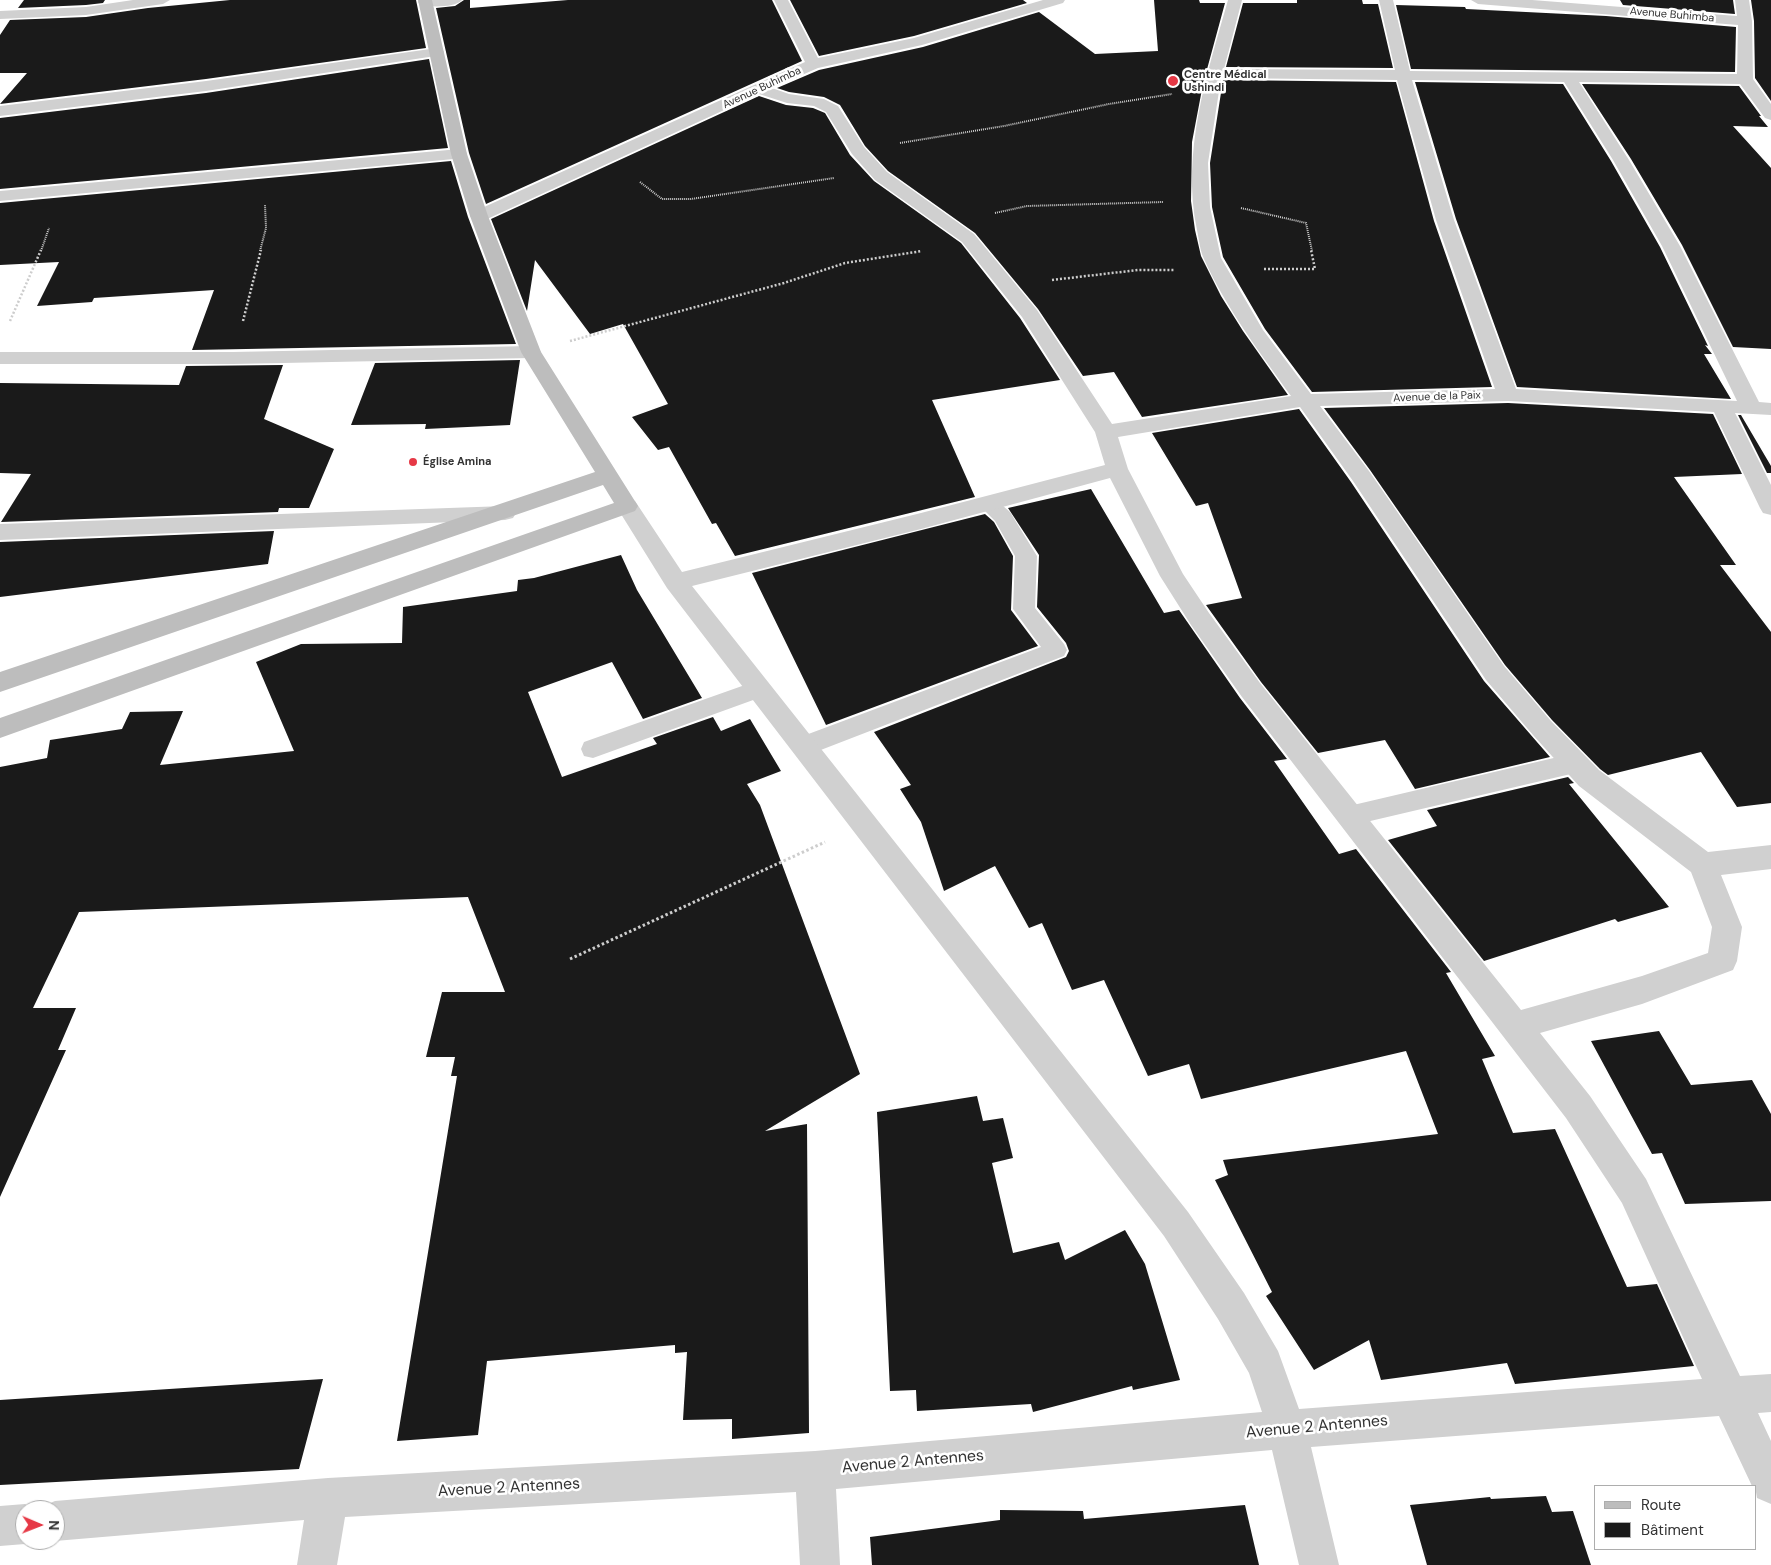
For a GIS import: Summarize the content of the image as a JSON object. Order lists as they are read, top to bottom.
{
  "streets": {
    "street": ["Avenue Buhimba", "Avenue de la Paix", "Avenue 2 Antennes"]
  },
  "places": ["Centre Médical Ushindi", "Église Amina"],
  "legend": ["Route", "Bâtiment"],
  "north": "right"
}
